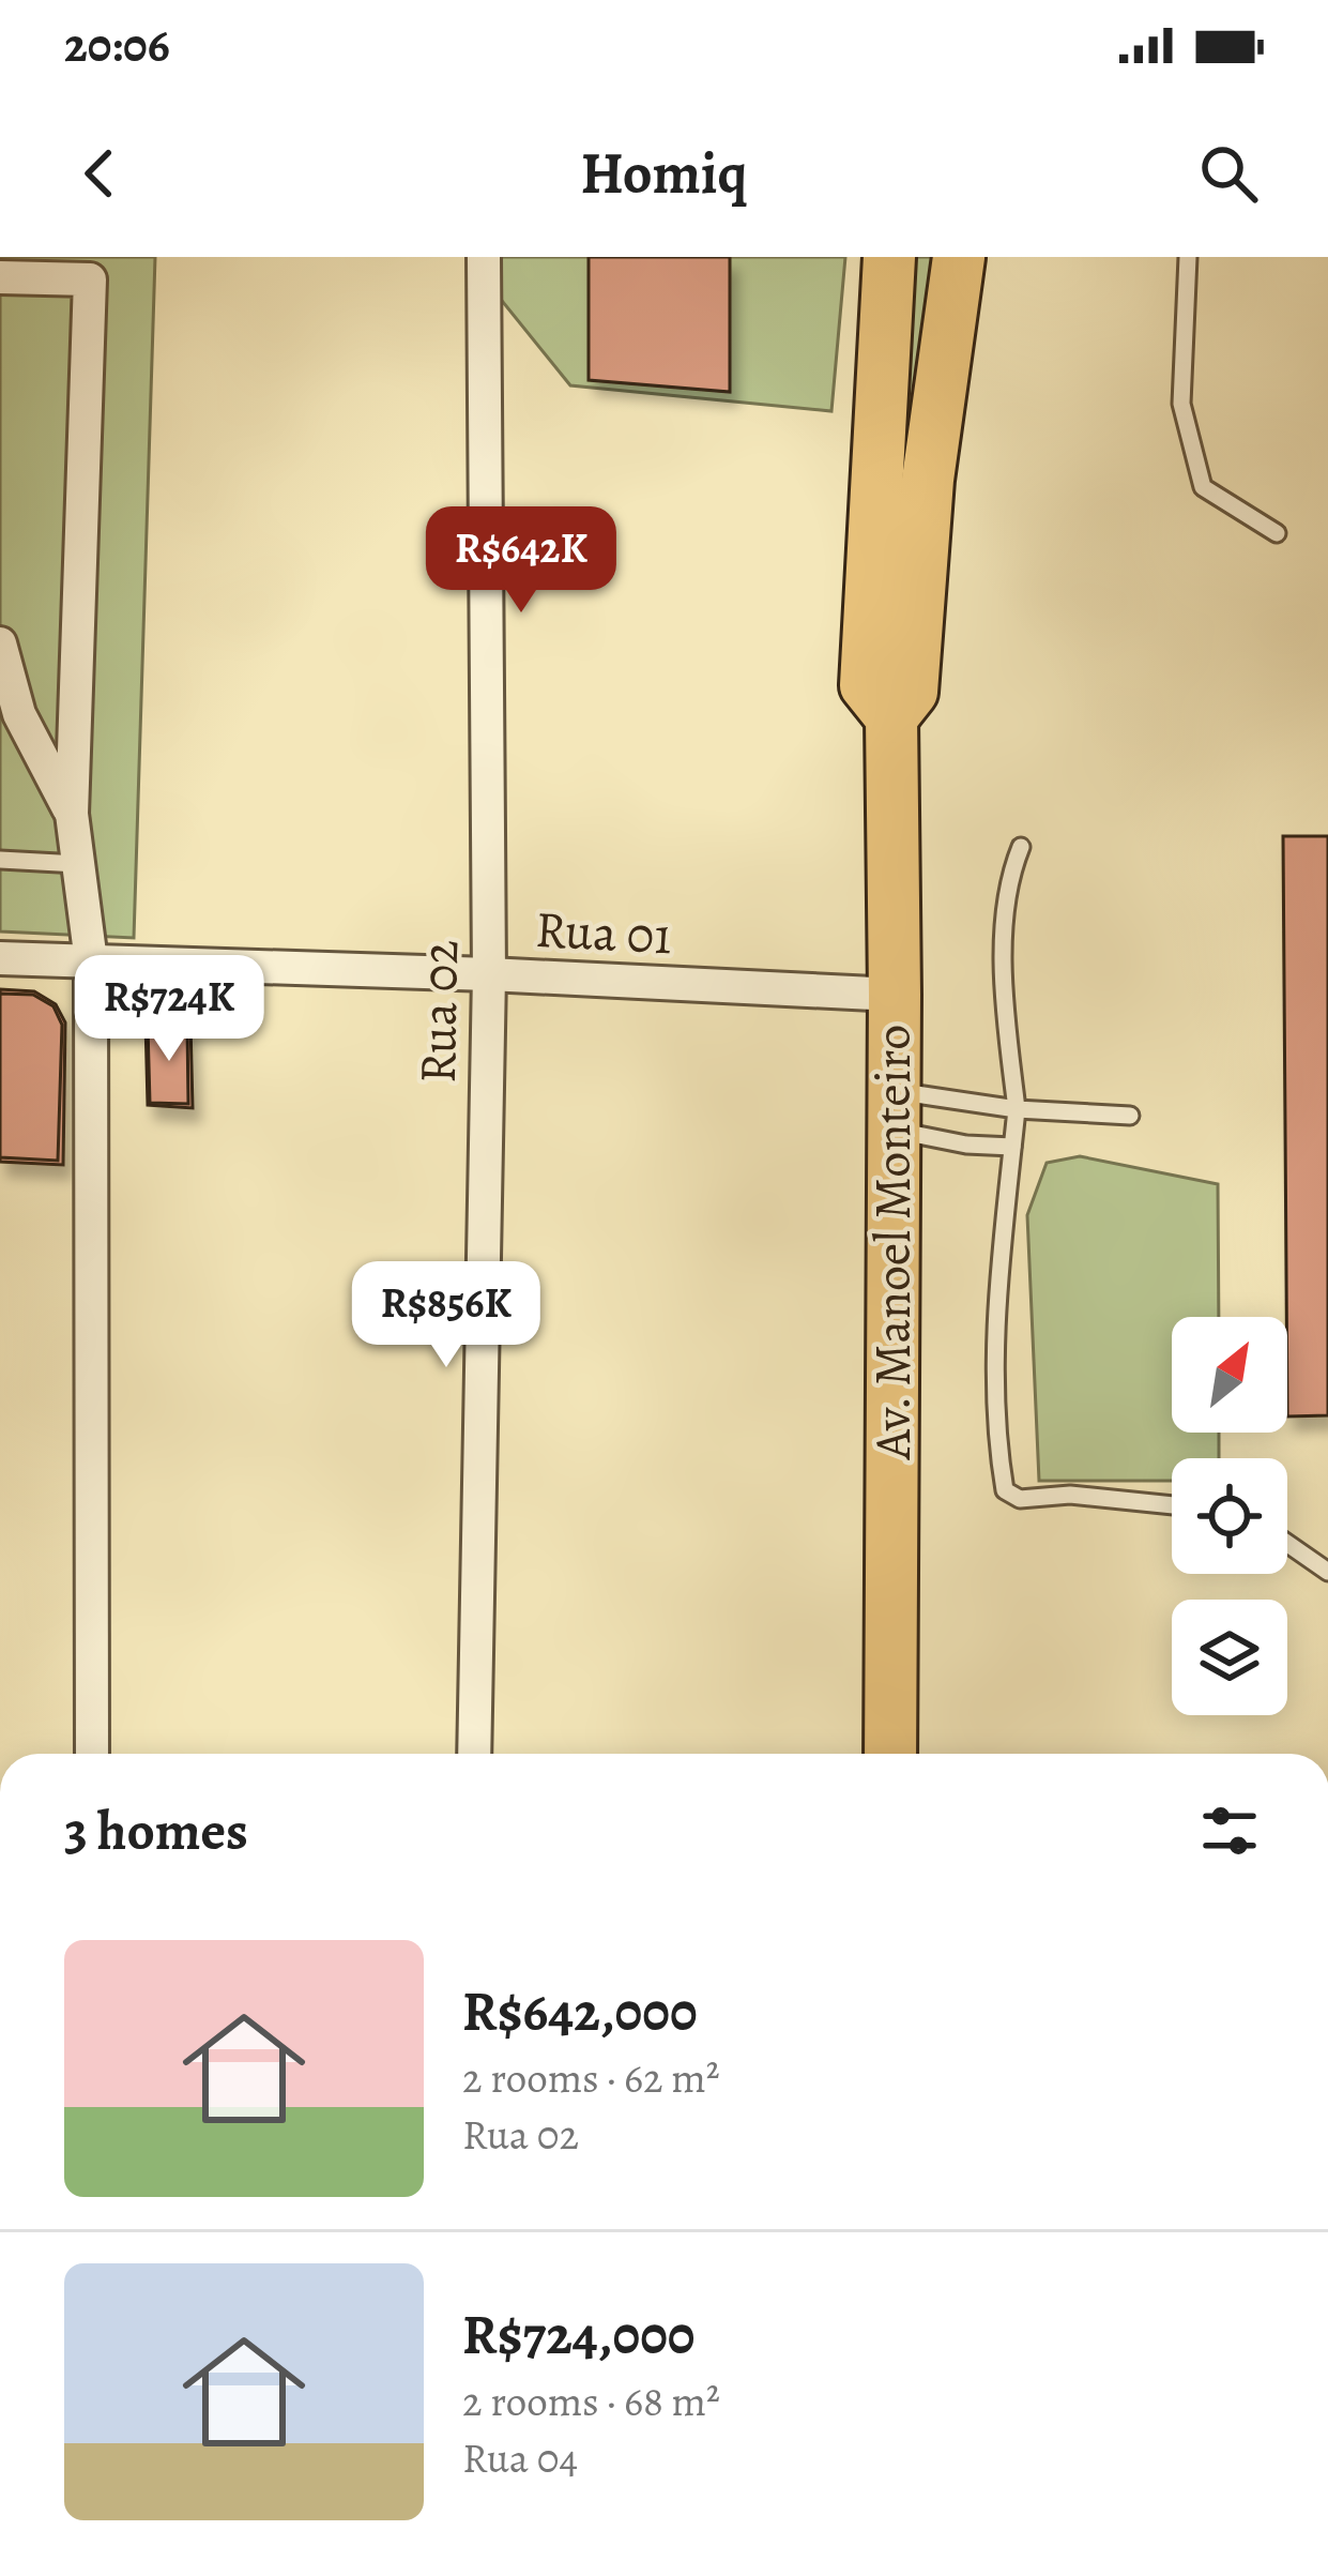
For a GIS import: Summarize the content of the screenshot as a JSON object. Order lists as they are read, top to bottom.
{
  "streets": {
    "main road": ["Av. Manoel Monteiro"],
    "street": ["Rua 01", "Rua 02"]
  },
  "crossings": [
    ["Rua 01", "Rua 02"],
    ["Rua 01", "Av. Manoel Monteiro"]
  ],
  "north": "top right",
  "page": {
    "status": "20:06",
    "header": "Homiq",
    "price": ["R$642K", "R$724K", "R$856K"],
    "heading": "3 homes",
    "list": [
      {
        "name": "R$642,000",
        "note": "2 rooms · 62 m² · Rua 02"
      },
      {
        "name": "R$724,000",
        "note": "2 rooms · 68 m² · Rua 04"
      }
    ]
  }
}
